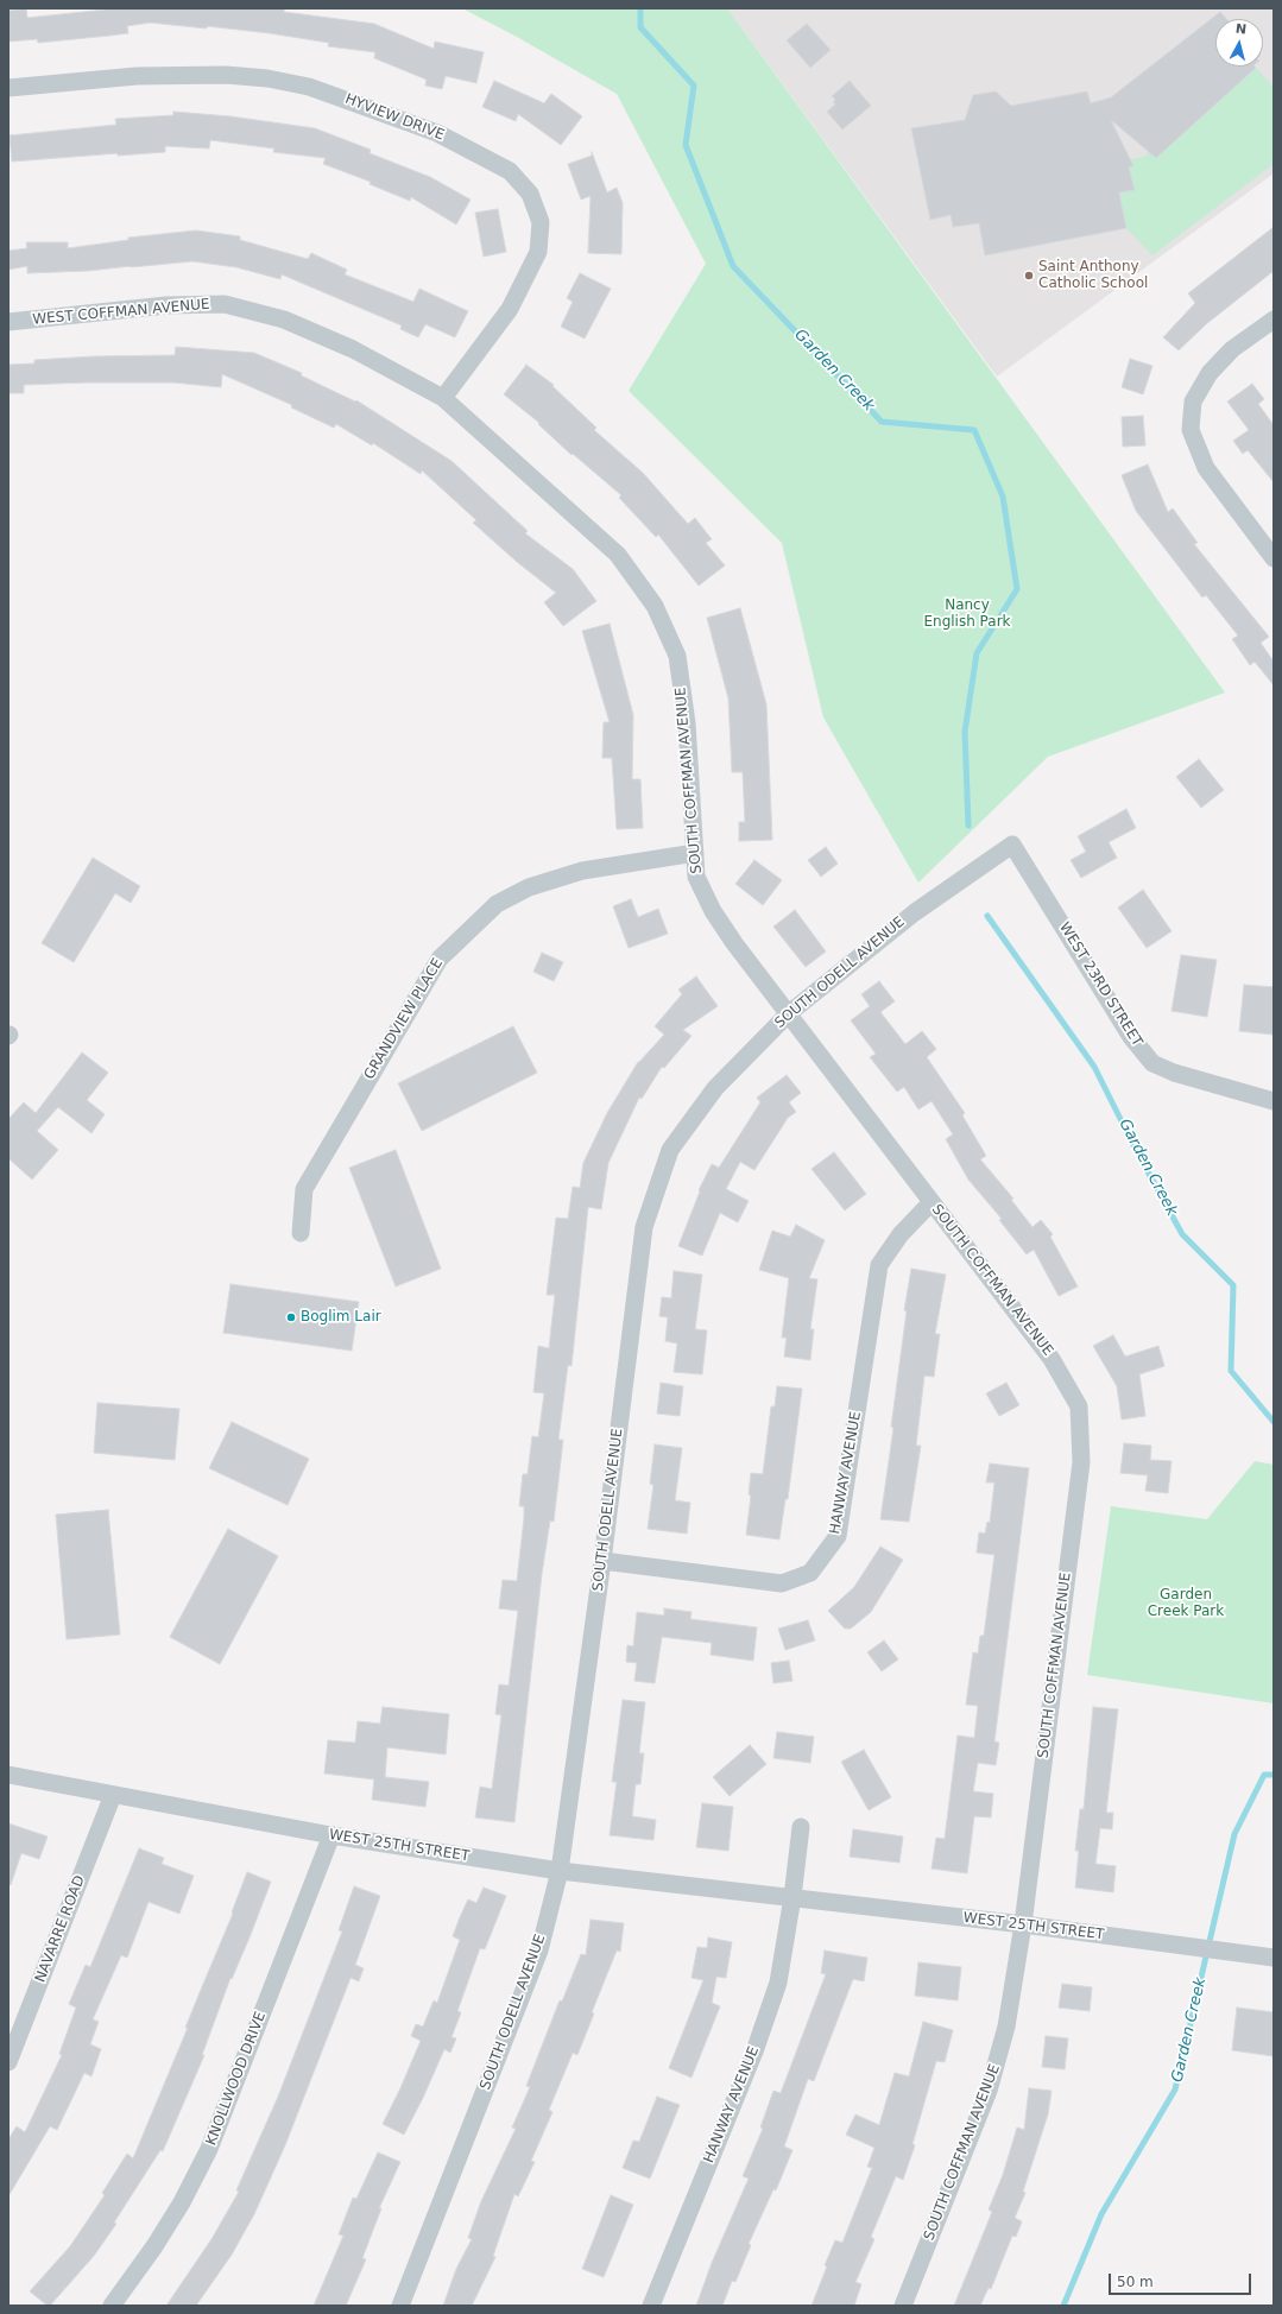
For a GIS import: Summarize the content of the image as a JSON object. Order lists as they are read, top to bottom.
{
  "streets": {
    "street": [
      "HYVIEW DRIVE",
      "WEST COFFMAN AVENUE",
      "SOUTH COFFMAN AVENUE",
      "SOUTH ODELL AVENUE",
      "WEST 23RD STREET",
      "GRANDVIEW PLACE",
      "HANWAY AVENUE",
      "WEST 25TH STREET",
      "NAVARRE ROAD",
      "KNOLLWOOD DRIVE"
    ]
  },
  "crossings": [
    ["HYVIEW DRIVE", "WEST COFFMAN AVENUE"],
    ["HYVIEW DRIVE", "SOUTH COFFMAN AVENUE"],
    ["WEST COFFMAN AVENUE", "SOUTH COFFMAN AVENUE"],
    ["SOUTH COFFMAN AVENUE", "SOUTH ODELL AVENUE"],
    ["SOUTH COFFMAN AVENUE", "GRANDVIEW PLACE"],
    ["SOUTH COFFMAN AVENUE", "HANWAY AVENUE"],
    ["SOUTH COFFMAN AVENUE", "WEST 25TH STREET"],
    ["SOUTH ODELL AVENUE", "WEST 23RD STREET"],
    ["SOUTH ODELL AVENUE", "HANWAY AVENUE"],
    ["SOUTH ODELL AVENUE", "WEST 25TH STREET"],
    ["HANWAY AVENUE", "WEST 25TH STREET"],
    ["WEST 25TH STREET", "NAVARRE ROAD"],
    ["WEST 25TH STREET", "KNOLLWOOD DRIVE"]
  ],
  "water": ["Garden Creek"],
  "parks": ["Nancy English Park", "Garden Creek Park"],
  "places": ["Saint Anthony Catholic School", "Boglim Lair"],
  "scale_bar": "50 m",
  "north": "top"
}
